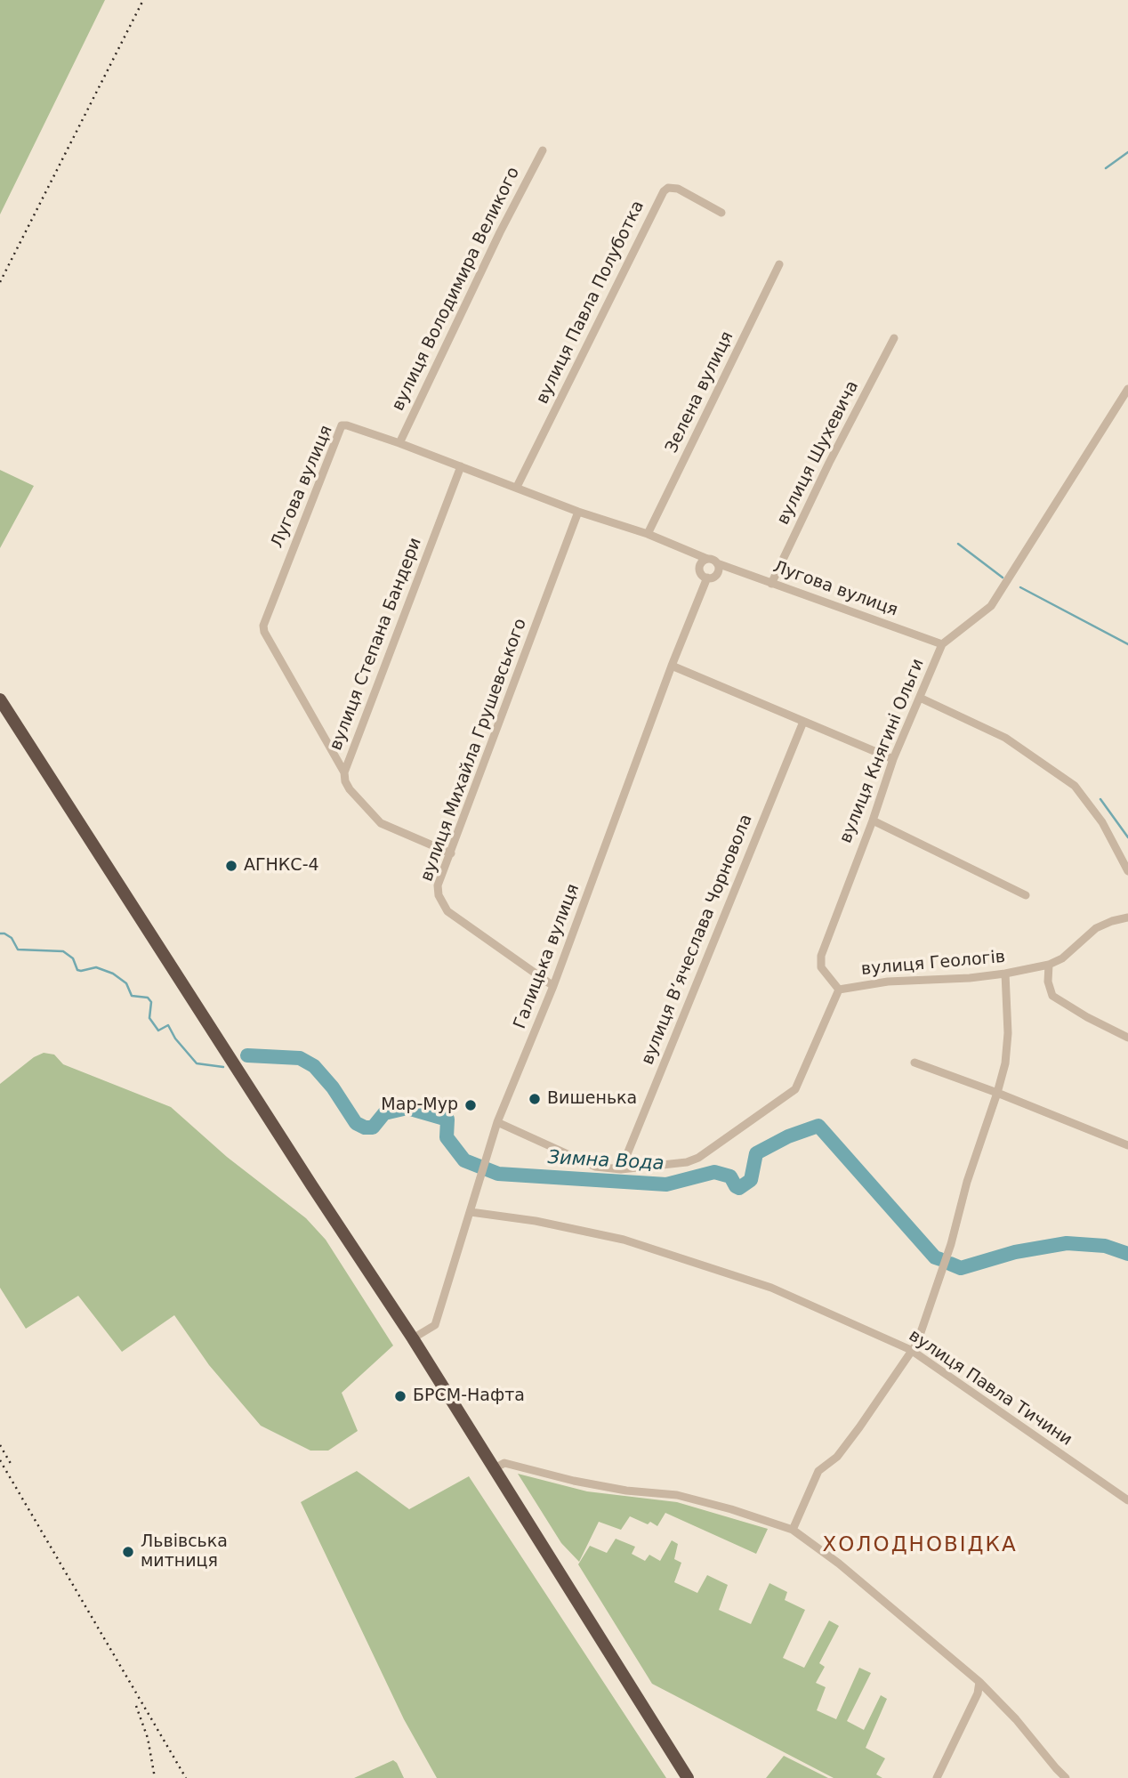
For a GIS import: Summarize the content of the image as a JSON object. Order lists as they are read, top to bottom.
{
  "streets": {
    "street": [
      "вулиця Володимира Великого",
      "вулиця Павла Полуботка",
      "Зелена вулиця",
      "вулиця Шухевича",
      "Лугова вулиця",
      "вулиця Степана Бандери",
      "вулиця Михайла Грушевського",
      "вулиця Княгині Ольги",
      "вулиця Вʼячеслава Чорновола",
      "Галицька вулиця",
      "вулиця Геологів",
      "вулиця Павла Тичини"
    ]
  },
  "crossings": [
    ["вулиця Володимира Великого", "Лугова вулиця"],
    ["вулиця Павла Полуботка", "Лугова вулиця"],
    ["Зелена вулиця", "Лугова вулиця"],
    ["вулиця Шухевича", "Лугова вулиця"],
    ["Лугова вулиця", "вулиця Степана Бандери"],
    ["Лугова вулиця", "вулиця Михайла Грушевського"],
    ["Лугова вулиця", "вулиця Княгині Ольги"],
    ["Лугова вулиця", "Галицька вулиця"],
    ["вулиця Степана Бандери", "вулиця Михайла Грушевського"],
    ["вулиця Михайла Грушевського", "Галицька вулиця"],
    ["вулиця Княгині Ольги", "вулиця Геологів"],
    ["Галицька вулиця", "вулиця Павла Тичини"]
  ],
  "districts": ["ХОЛОДНОВІДКА"],
  "water": ["Зимна Вода"],
  "places": [
    "АГНКС-4",
    "Вишенька",
    "Мар-Мур",
    "БРСМ-Нафта",
    "Львівська митниця"
  ]
}
